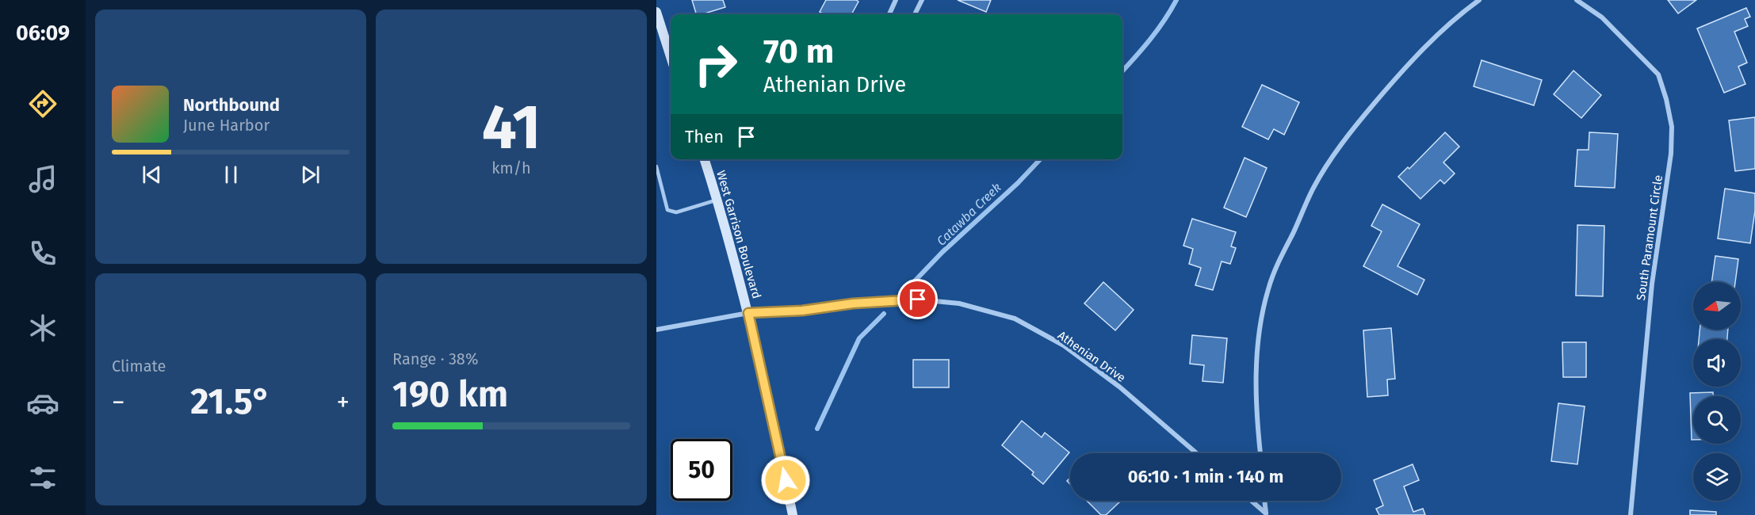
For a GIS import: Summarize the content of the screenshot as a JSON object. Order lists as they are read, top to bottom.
{
  "streets": {
    "main road": ["West Garrison Boulevard"],
    "street": ["South Paramount Circle", "Athenian Drive"]
  },
  "crossings": [
    ["West Garrison Boulevard", "Athenian Drive"]
  ],
  "water": ["Catawba Creek"],
  "north": "left",
  "page": {
    "tabs": "06:09",
    "tile": [
      ["41", "km/h"],
      "Climate",
      ["Range · 38%", "190 km"]
    ],
    "turn": ["70 m", "Athenian Drive"],
    "song": ["Northbound", "June Harbor"],
    "then": "Then",
    "heat": ["−", "21.5°", "+"],
    "limit": "50",
    "trip": "06:10 · 1 min · 140 m"
  }
}
